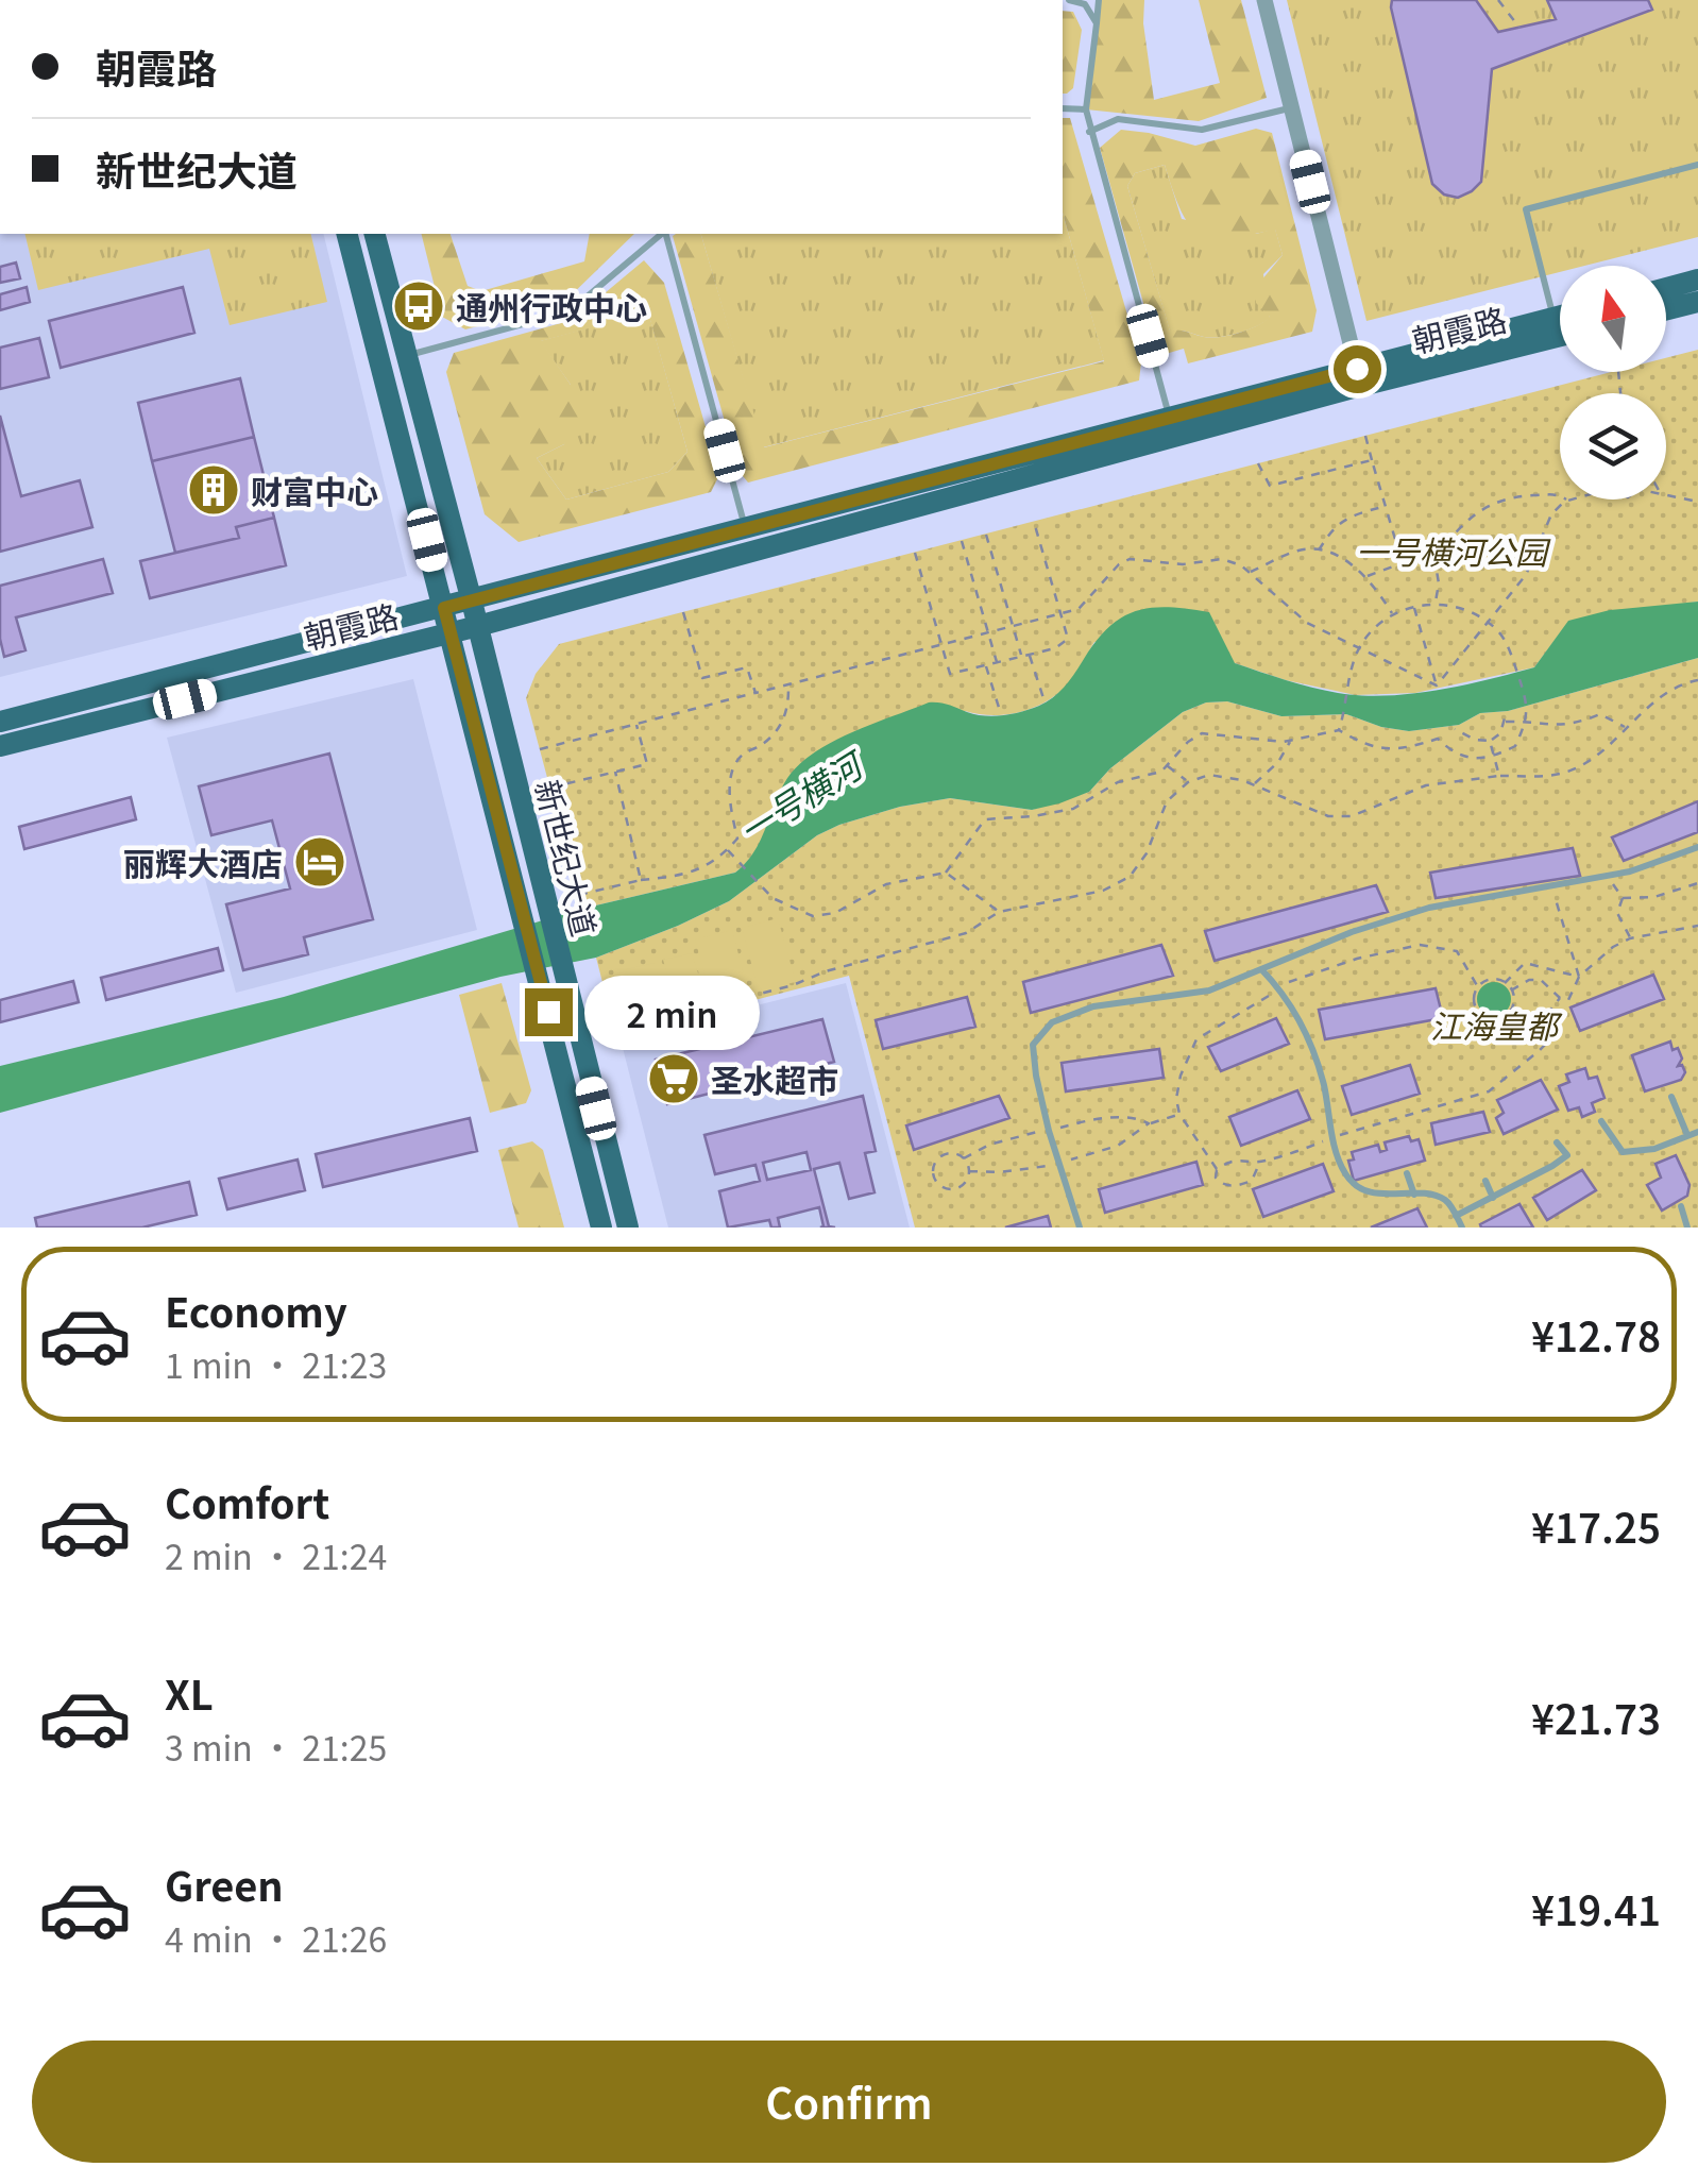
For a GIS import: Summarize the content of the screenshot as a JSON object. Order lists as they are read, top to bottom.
{
  "streets": {
    "main road": ["朝霞路", "新世纪大道"]
  },
  "crossings": [
    ["朝霞路", "新世纪大道"]
  ],
  "water": ["一号横河"],
  "parks": ["一号横河公园", "江海皇都"],
  "places": {
    "bus stop": ["通州行政中心"],
    "building": ["财富中心"],
    "hotel": ["丽辉大酒店"],
    "supermarket": ["圣水超市"]
  },
  "north": "top",
  "page": {
    "banner": ["朝霞路", "新世纪大道"],
    "bubble": "2 min",
    "list": [
      {
        "name": "Economy",
        "note": "1 min · 21:23",
        "value": "¥12.78"
      },
      {
        "name": "Comfort",
        "note": "2 min · 21:24",
        "value": "¥17.25"
      },
      {
        "name": "XL",
        "note": "3 min · 21:25",
        "value": "¥21.73"
      },
      {
        "name": "Green",
        "note": "4 min · 21:26",
        "value": "¥19.41"
      }
    ],
    "buttons": "Confirm"
  }
}
